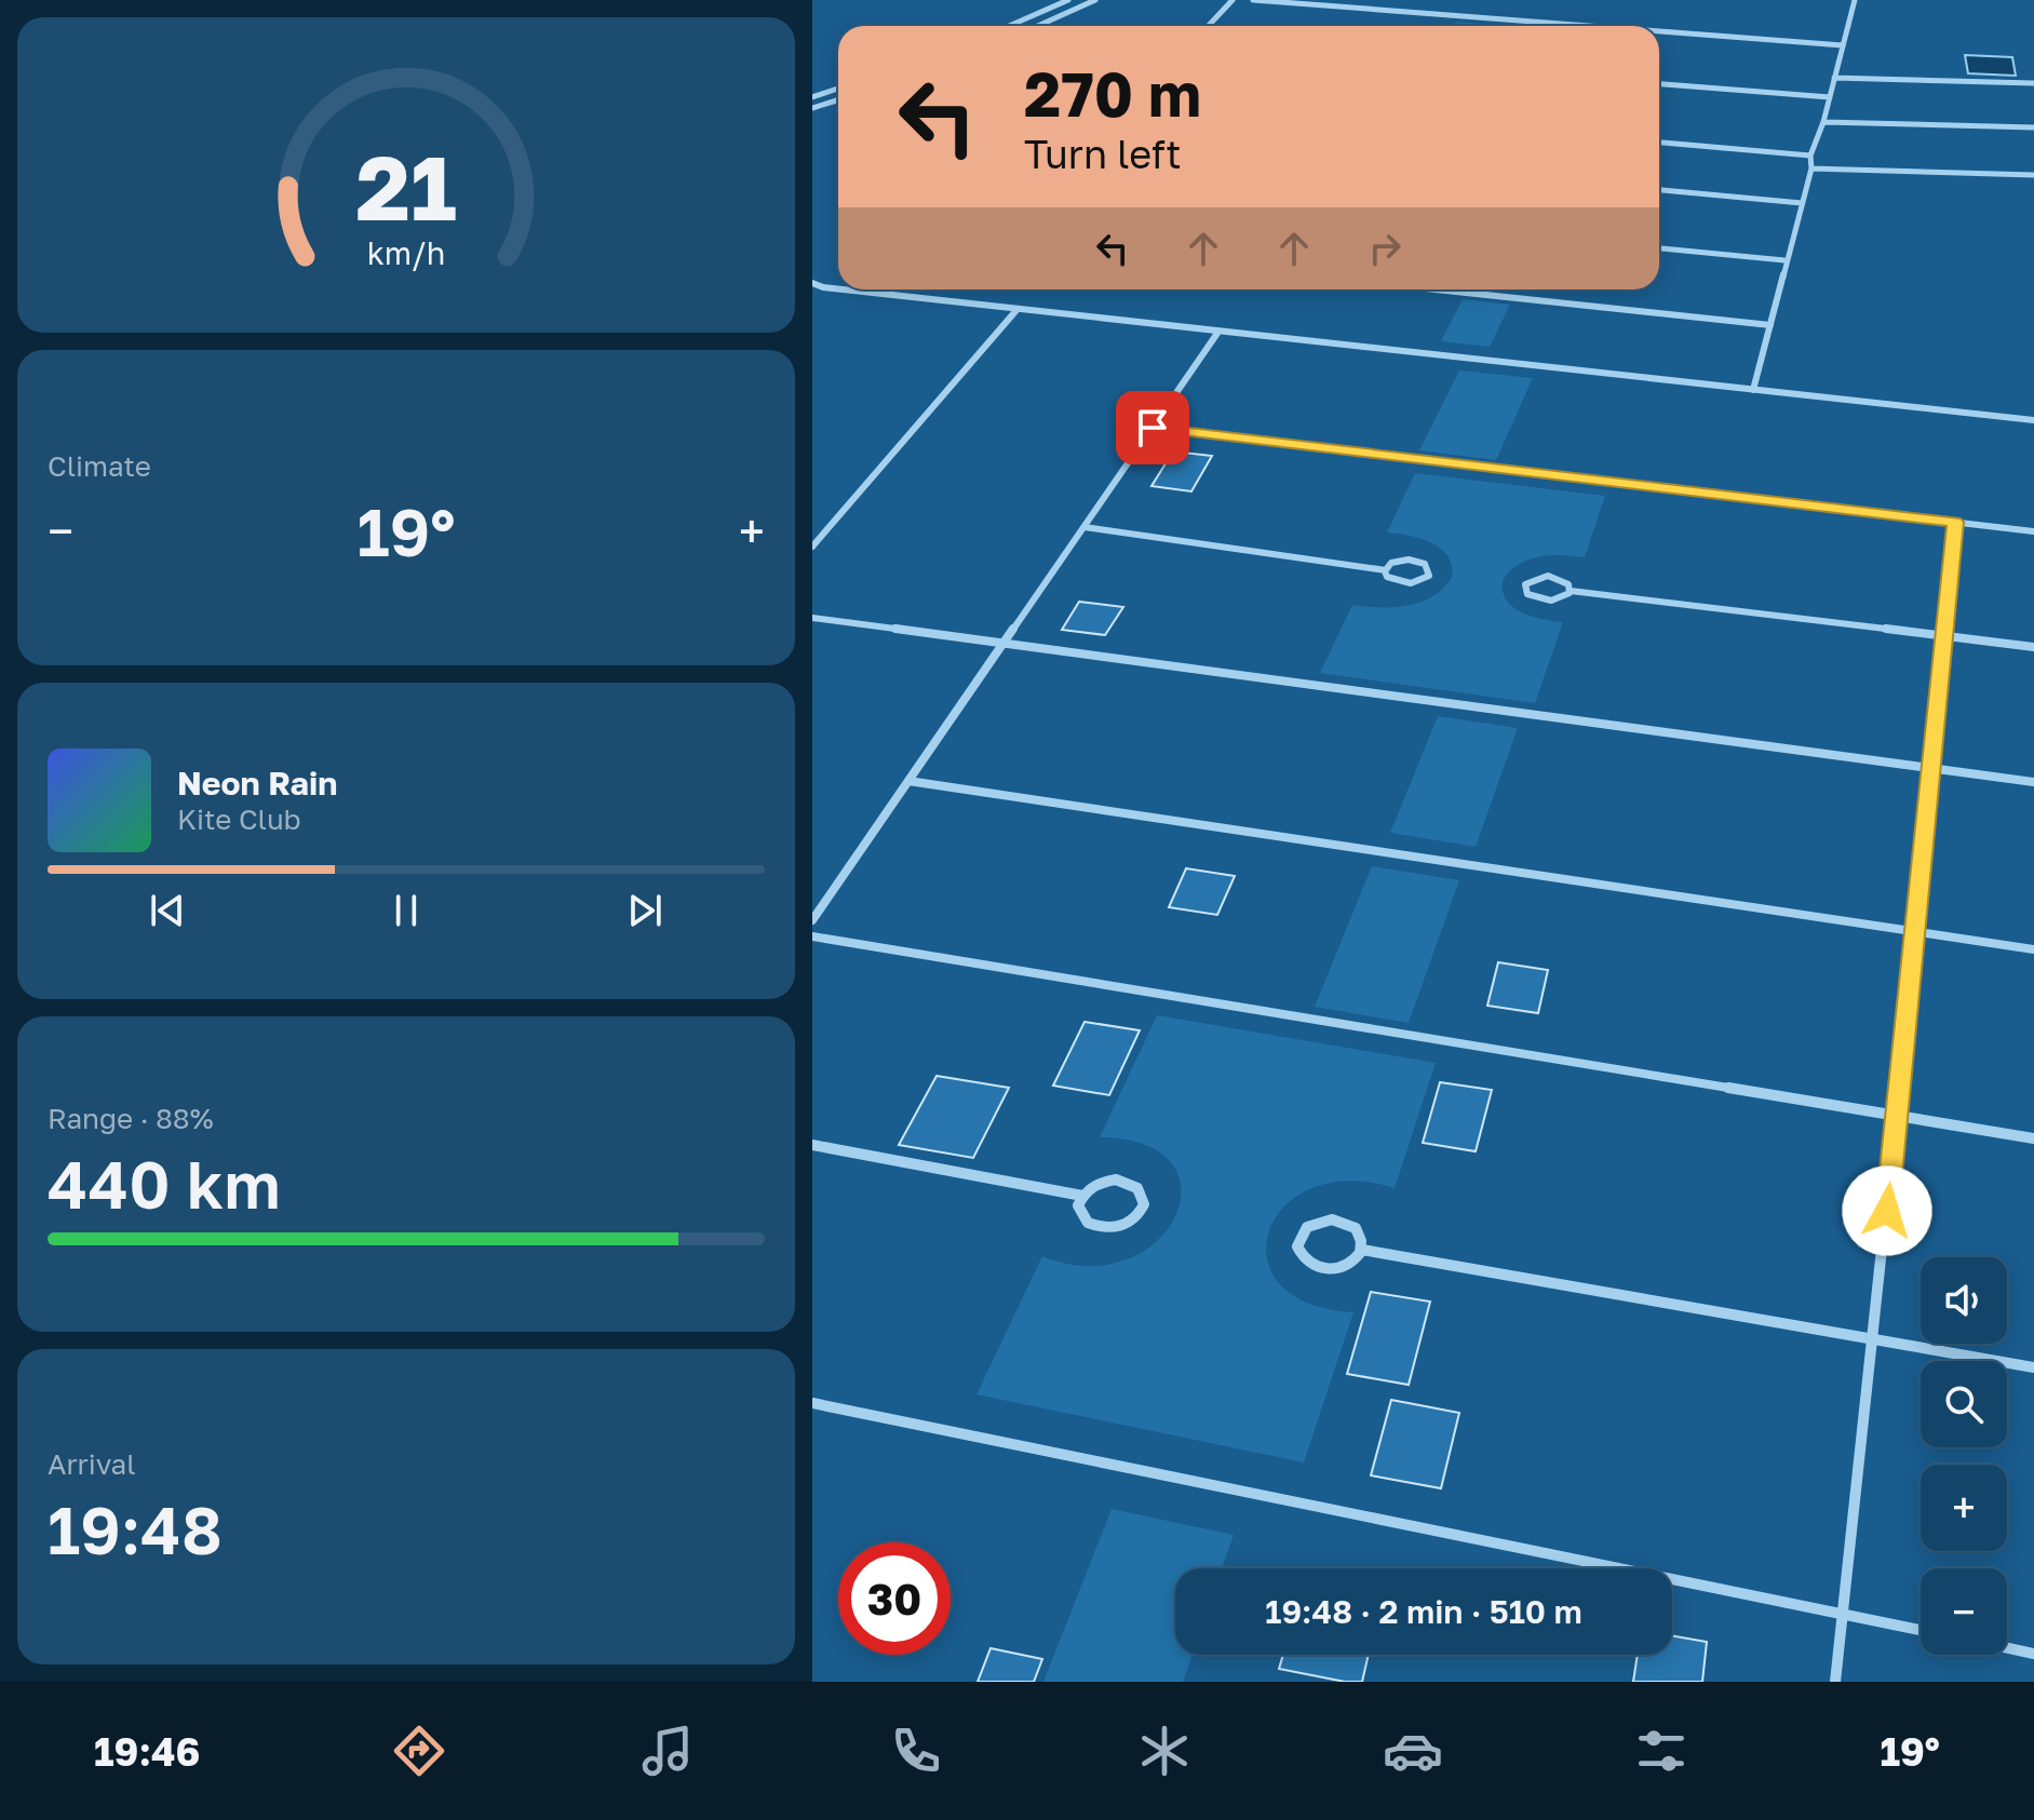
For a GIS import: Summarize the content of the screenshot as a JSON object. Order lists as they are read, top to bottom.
{
  "page": {
    "turn": ["270 m", "Turn left"],
    "tile": [
      "Climate",
      ["Range · 88%", "440 km"],
      ["Arrival", "19:48"]
    ],
    "heat": ["−", "19°", "+"],
    "song": ["Neon Rain", "Kite Club"],
    "map_buttons": ["+", "−"],
    "limit": "30",
    "trip": "19:48 · 2 min · 510 m",
    "tabs": ["19:46", "19°"],
    "gauge": ["21", "km/h"]
  }
}
